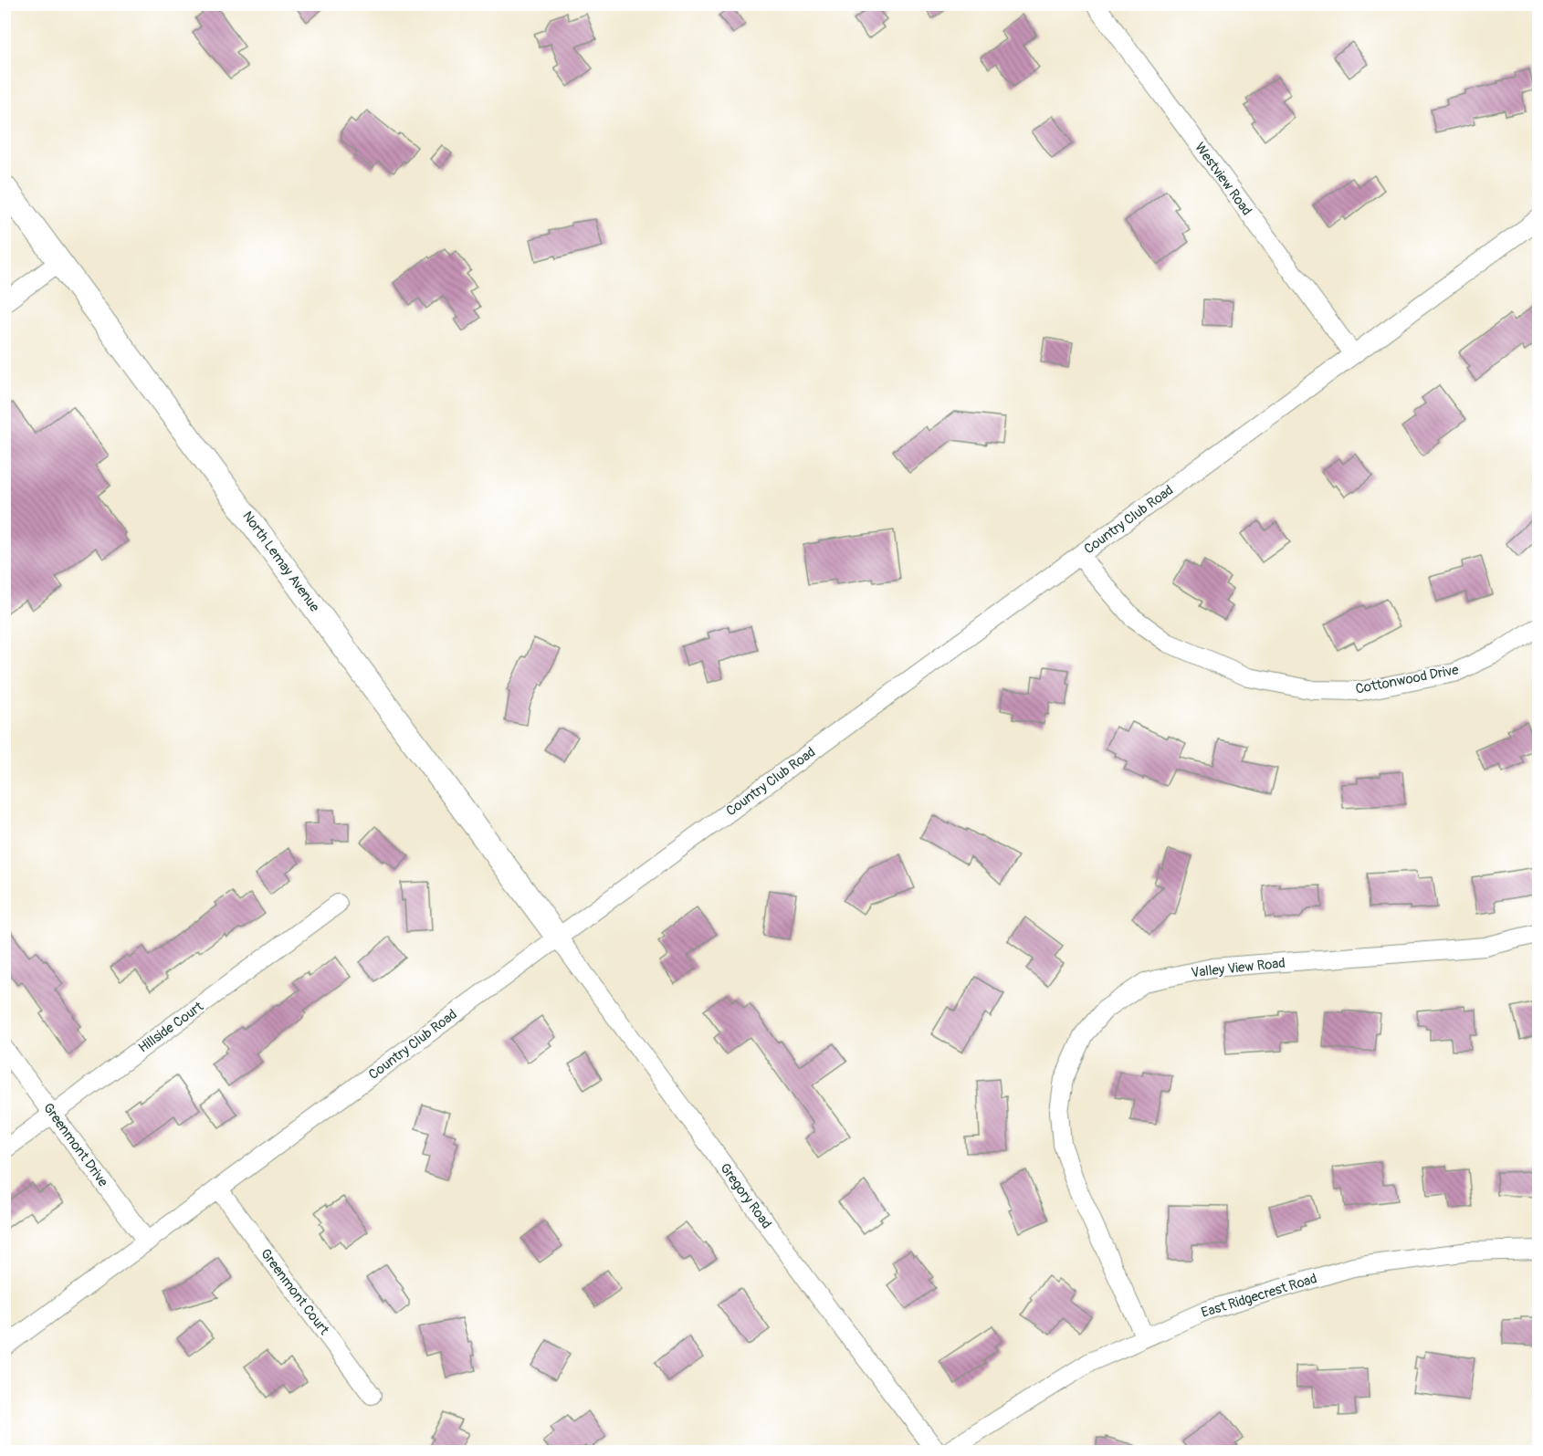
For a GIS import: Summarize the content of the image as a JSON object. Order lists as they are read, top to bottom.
{
  "streets": {
    "main road": ["North Lemay Avenue"],
    "street": [
      "Westview Road",
      "Country Club Road",
      "Cottonwood Drive",
      "Valley View Road",
      "Hillside Court",
      "Greenmont Drive",
      "Gregory Road",
      "Greenmont Court",
      "East Ridgecrest Road"
    ]
  },
  "crossings": [
    ["Westview Road", "Country Club Road"],
    ["Country Club Road", "North Lemay Avenue"],
    ["Country Club Road", "Cottonwood Drive"],
    ["Country Club Road", "Greenmont Drive"],
    ["Country Club Road", "Gregory Road"],
    ["Country Club Road", "Greenmont Court"],
    ["North Lemay Avenue", "Gregory Road"],
    ["Valley View Road", "East Ridgecrest Road"],
    ["Hillside Court", "Greenmont Drive"]
  ]
}
